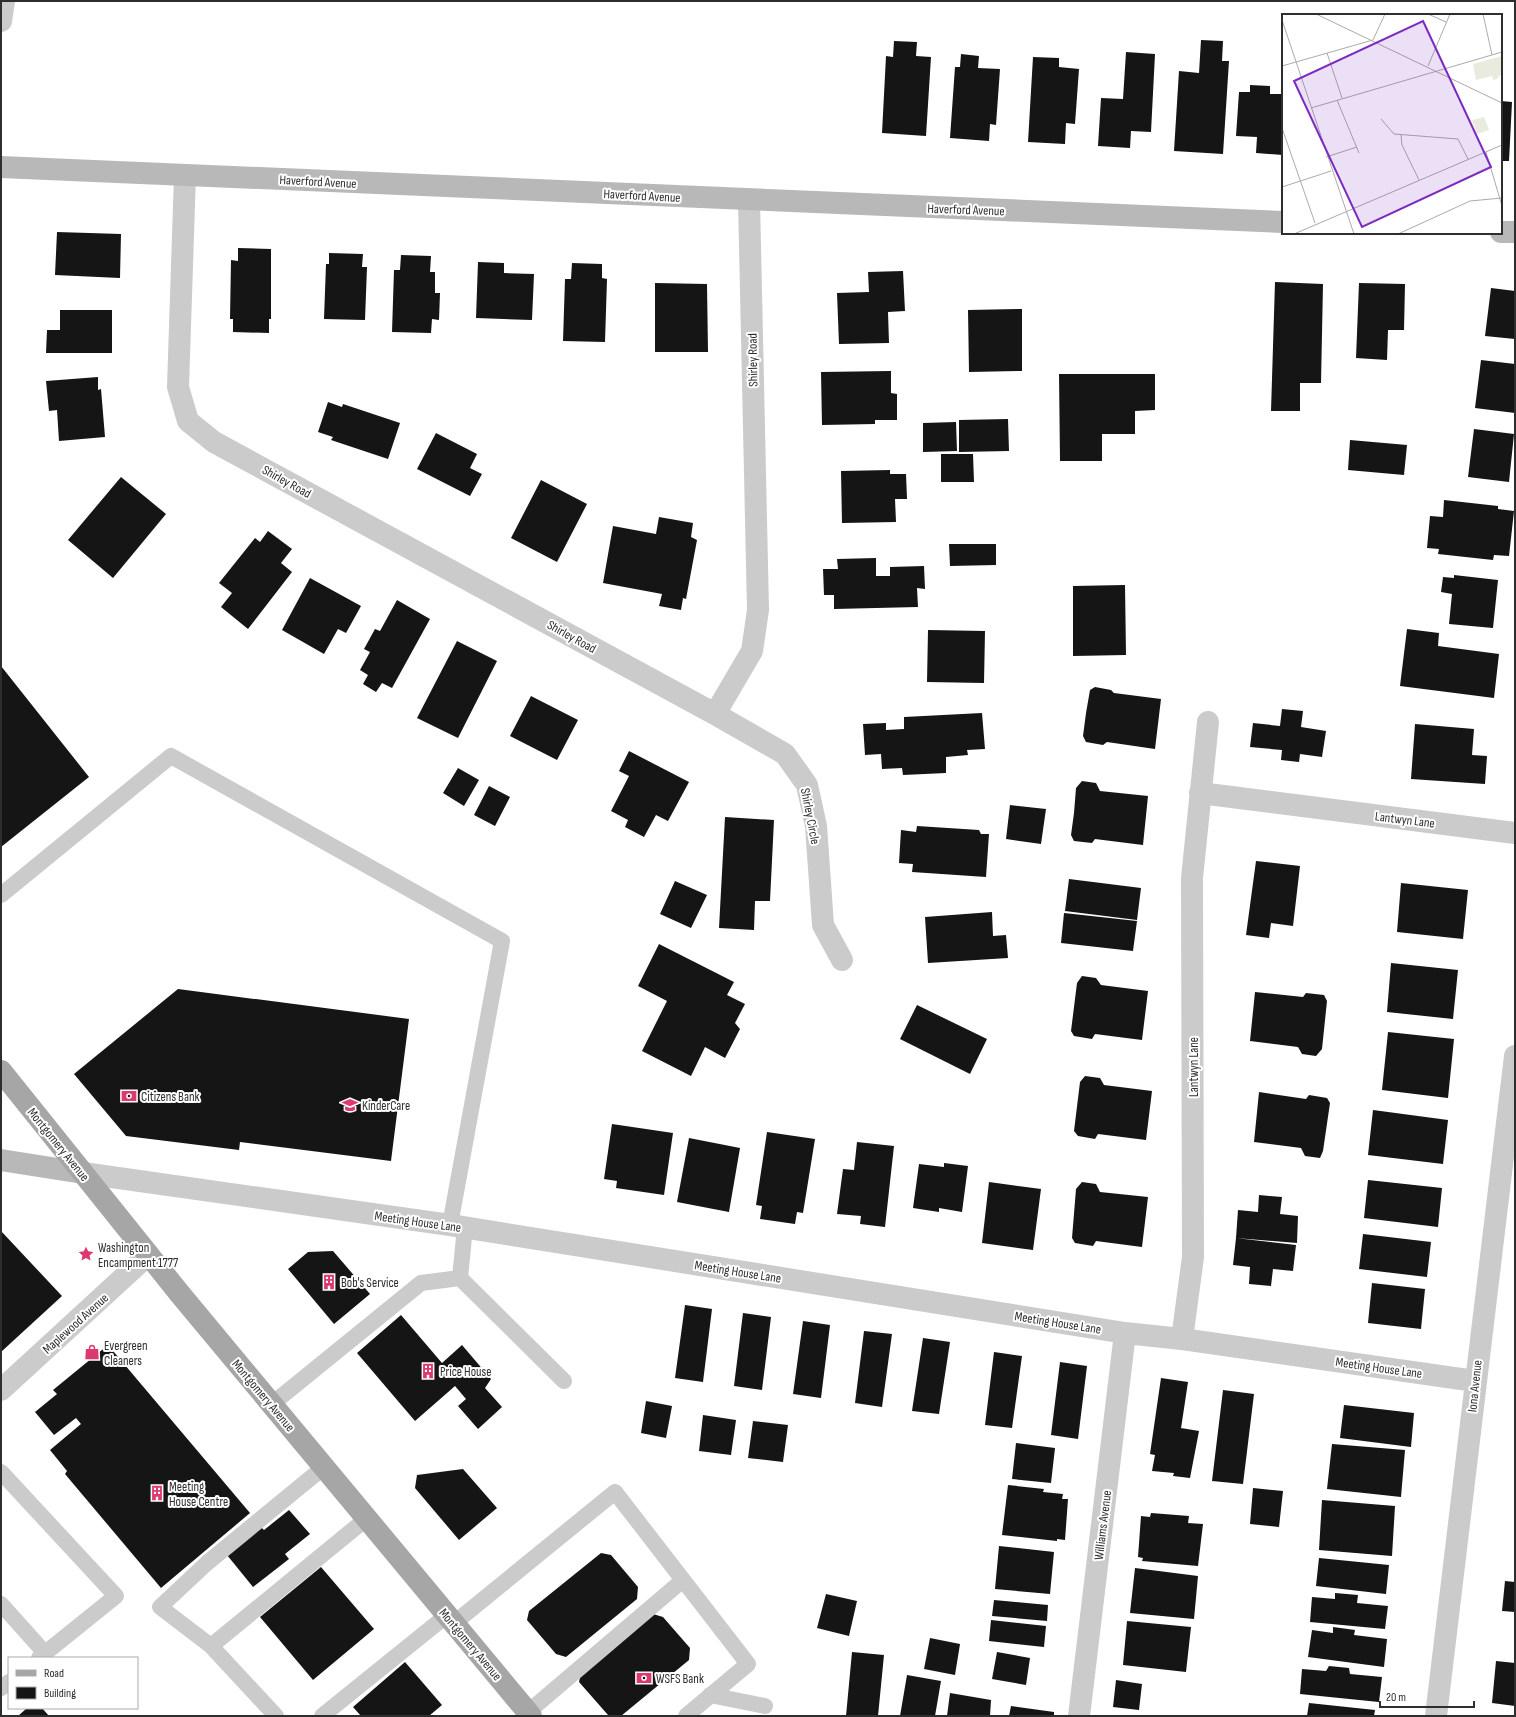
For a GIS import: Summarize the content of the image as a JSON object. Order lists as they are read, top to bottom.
{
  "streets": {
    "main road": ["Montgomery Avenue"],
    "street": [
      "Haverford Avenue",
      "Shirley Road",
      "Shirley Circle",
      "Lantwyn Lane",
      "Meeting House Lane",
      "Maplewood Avenue",
      "Iona Avenue",
      "Williams Avenue"
    ]
  },
  "crossings": [
    ["Haverford Avenue", "Shirley Road"],
    ["Shirley Road", "Shirley Circle"],
    ["Lantwyn Lane", "Meeting House Lane"],
    ["Montgomery Avenue", "Meeting House Lane"],
    ["Montgomery Avenue", "Maplewood Avenue"],
    ["Meeting House Lane", "Iona Avenue"],
    ["Meeting House Lane", "Williams Avenue"]
  ],
  "places": {
    "bank": ["Citizens Bank", "WSFS Bank"],
    "school or university": ["KinderCare"],
    "place": ["Washington Encampment 1777"],
    "building": ["Bob's Service", "Price House", "Meeting House Centre"],
    "shop": ["Evergreen Cleaners"]
  },
  "legend": ["Road", "Building"],
  "scale_bar": "20 m"
}
